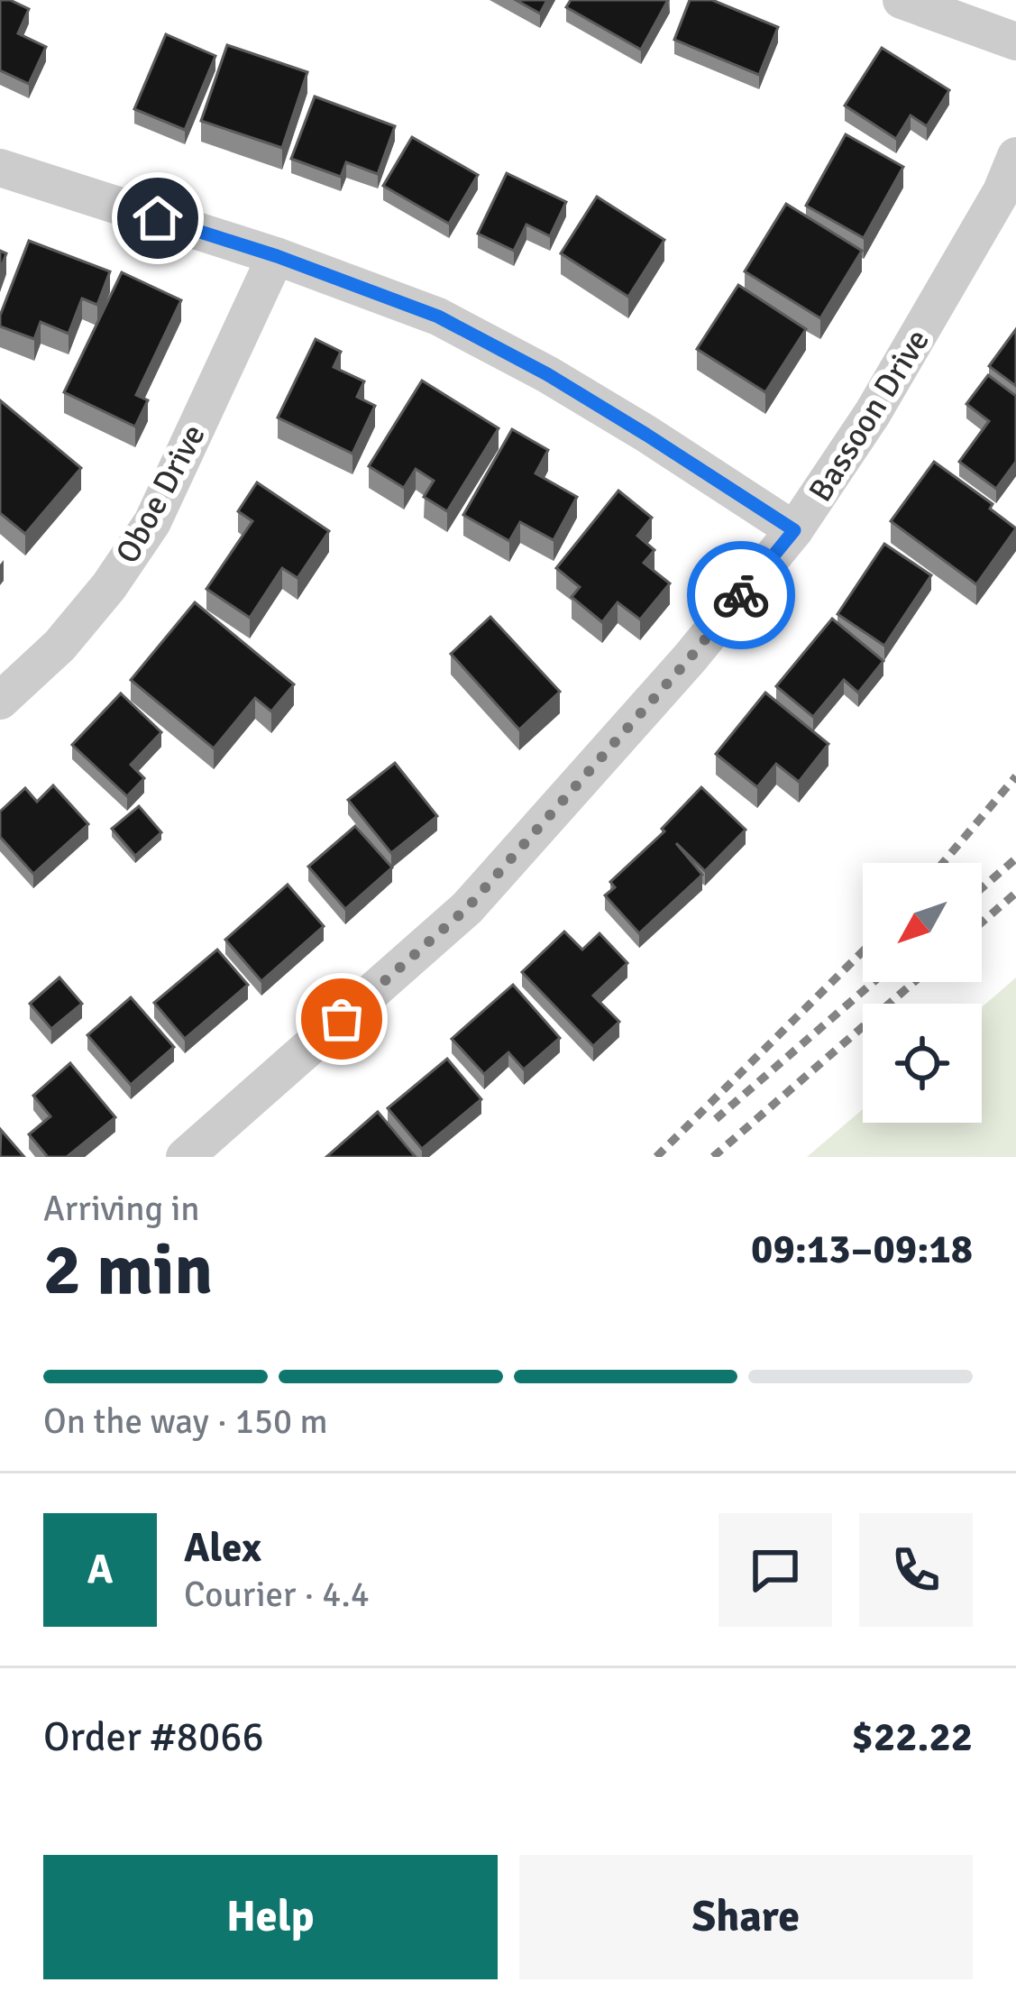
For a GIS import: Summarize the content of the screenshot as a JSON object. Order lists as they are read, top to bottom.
{
  "streets": {
    "street": ["Bassoon Drive", "Oboe Drive"]
  },
  "north": "bottom left",
  "page": {
    "heading": ["2 min", "Arriving in", "09:13–09:18"],
    "panel": [
      "Alex",
      "Courier · 4.4",
      "Order #8066",
      "$22.22"
    ],
    "bar": "On the way · 150 m",
    "round": "A",
    "buttons": ["Help", "Share"]
  }
}
